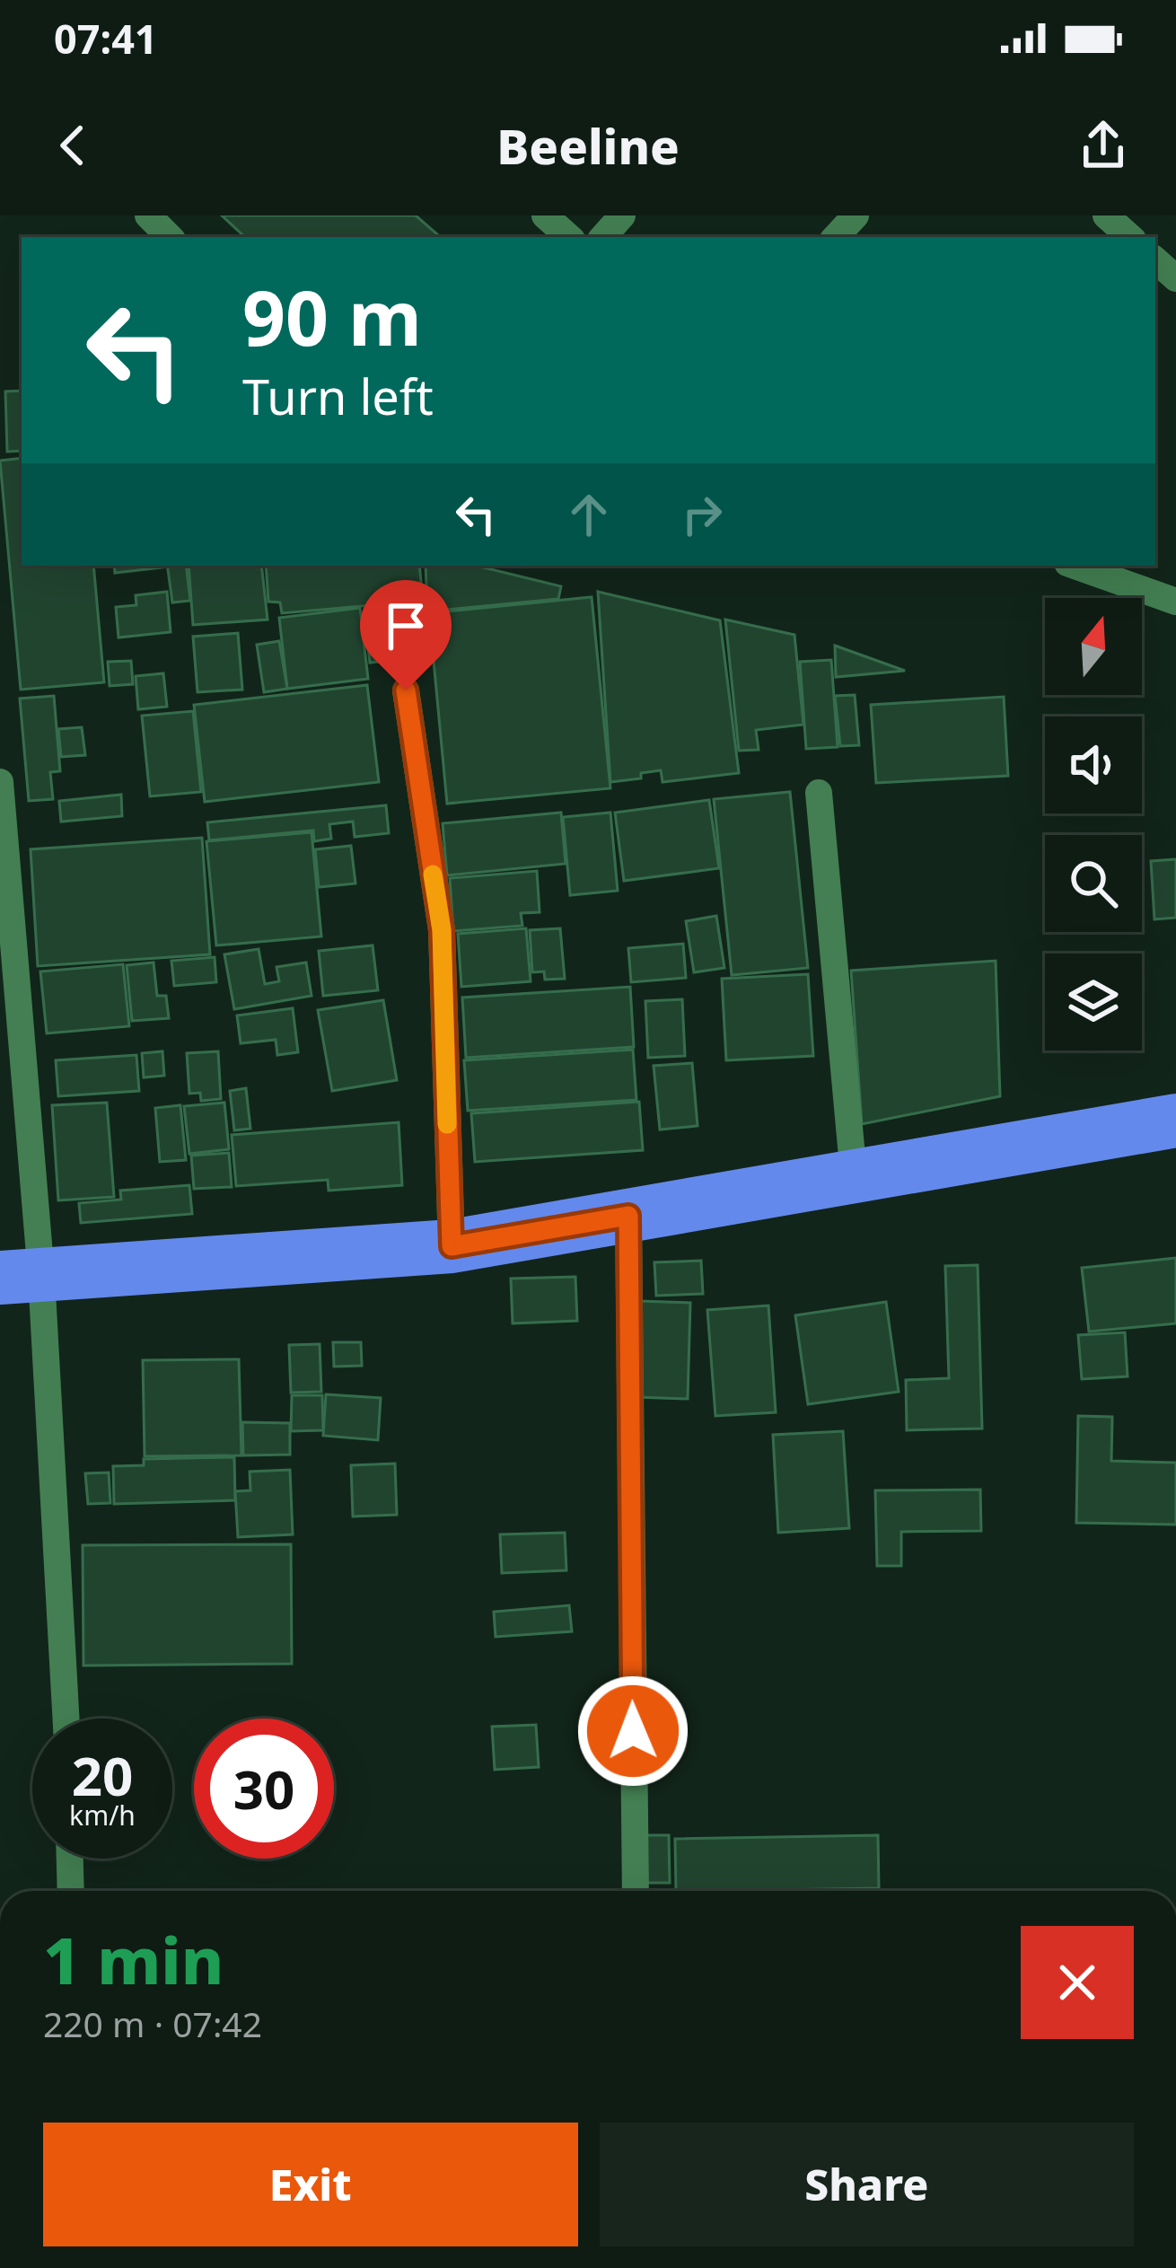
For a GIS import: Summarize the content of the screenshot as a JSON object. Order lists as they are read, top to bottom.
{
  "north": "top",
  "page": {
    "status": "07:41",
    "header": "Beeline",
    "turn": ["90 m", "Turn left"],
    "speed": "20 km/h",
    "limit": "30",
    "heading": ["1 min", "220 m · 07:42"],
    "buttons": ["Exit", "Share"]
  }
}
